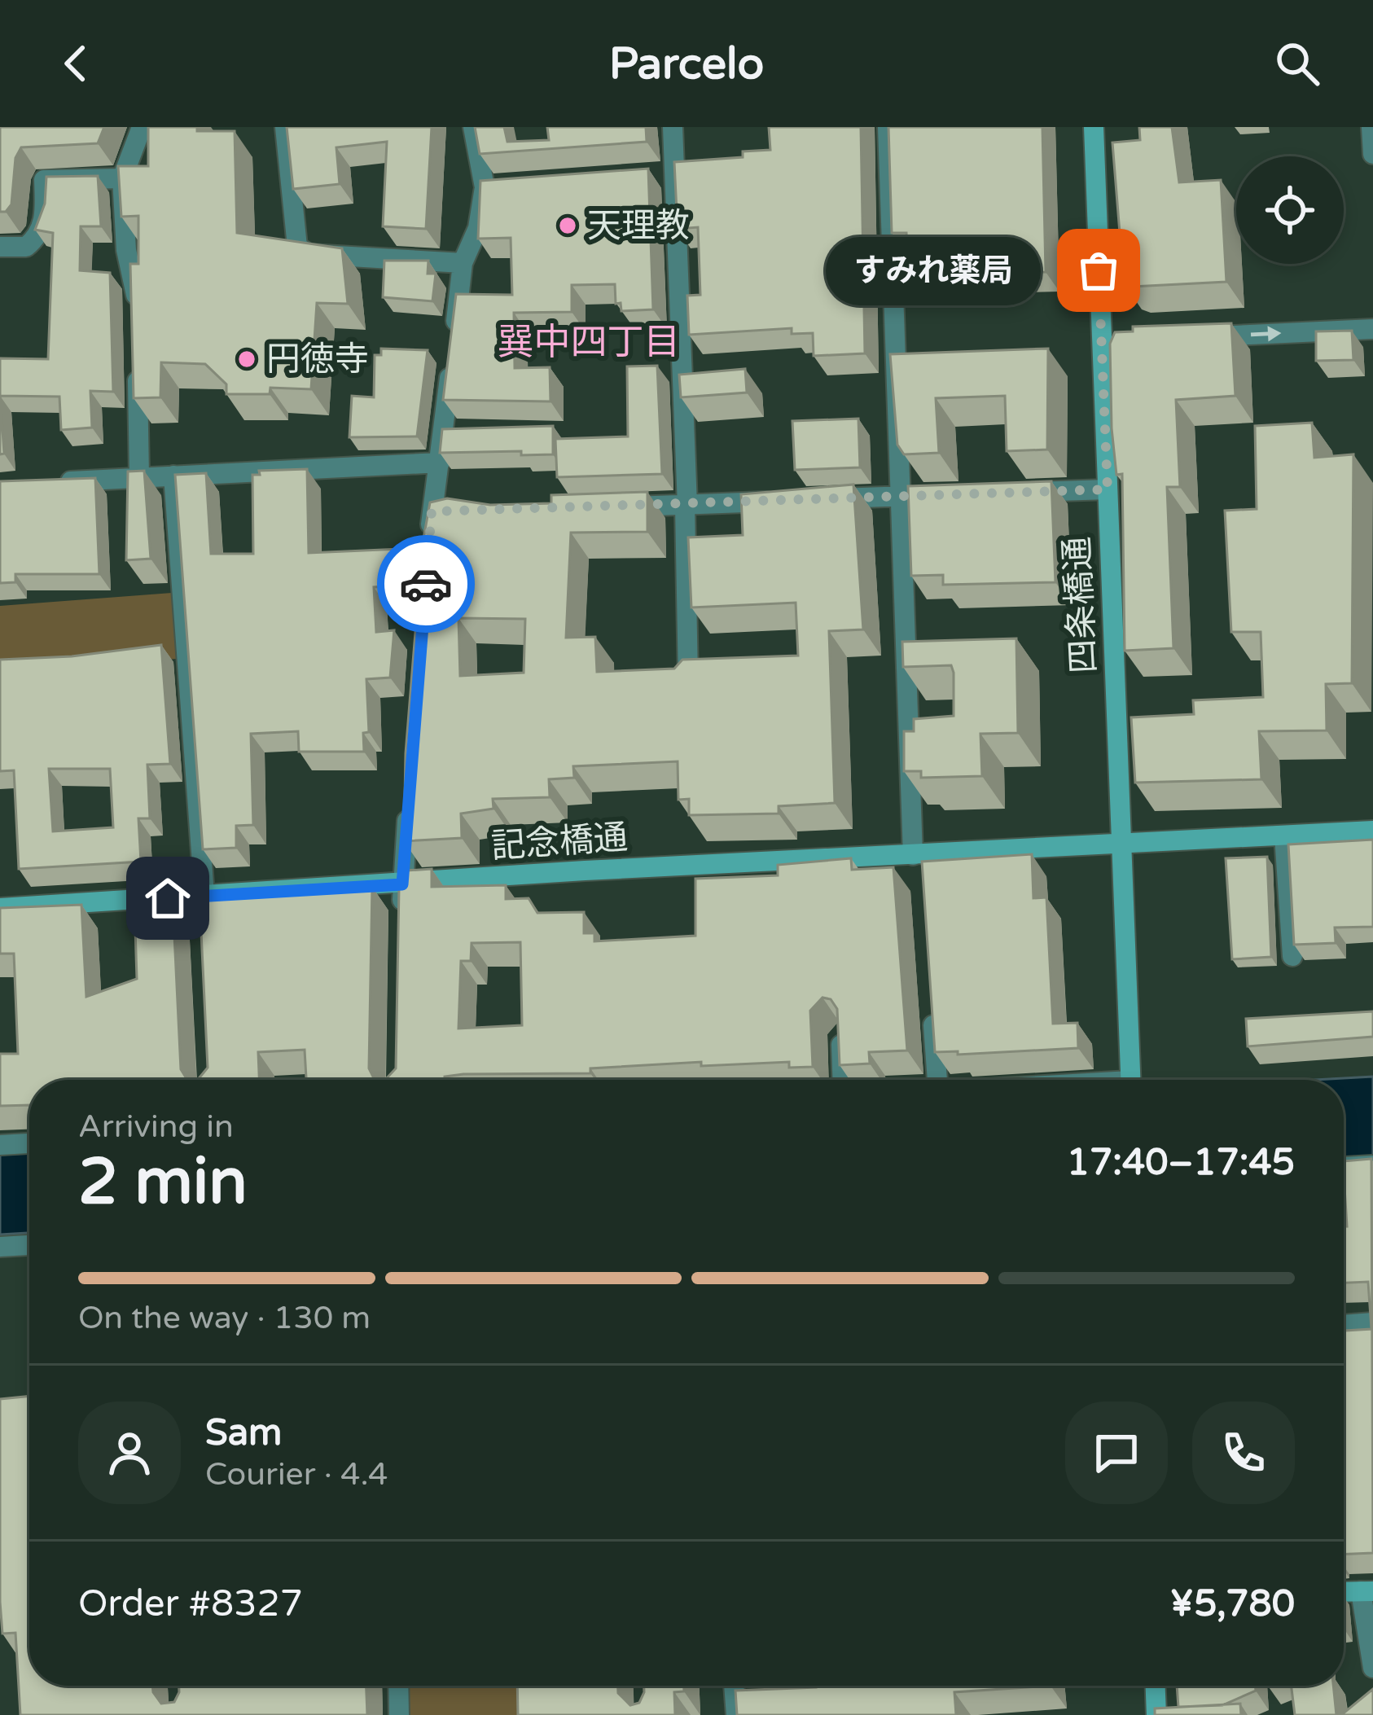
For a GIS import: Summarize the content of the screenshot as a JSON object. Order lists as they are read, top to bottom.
{
  "streets": {
    "street": ["四条橋通", "記念橋通"]
  },
  "crossings": [
    ["四条橋通", "記念橋通"]
  ],
  "districts": ["巽中四丁目"],
  "places": ["天理教", "すみれ薬局", "円徳寺"],
  "page": {
    "header": "Parcelo",
    "bubble": "すみれ薬局",
    "heading": ["2 min", "Arriving in", "17:40–17:45"],
    "panel": [
      "Sam",
      "Courier · 4.4",
      "Order #8327",
      "¥5,780"
    ],
    "bar": "On the way · 130 m"
  }
}
